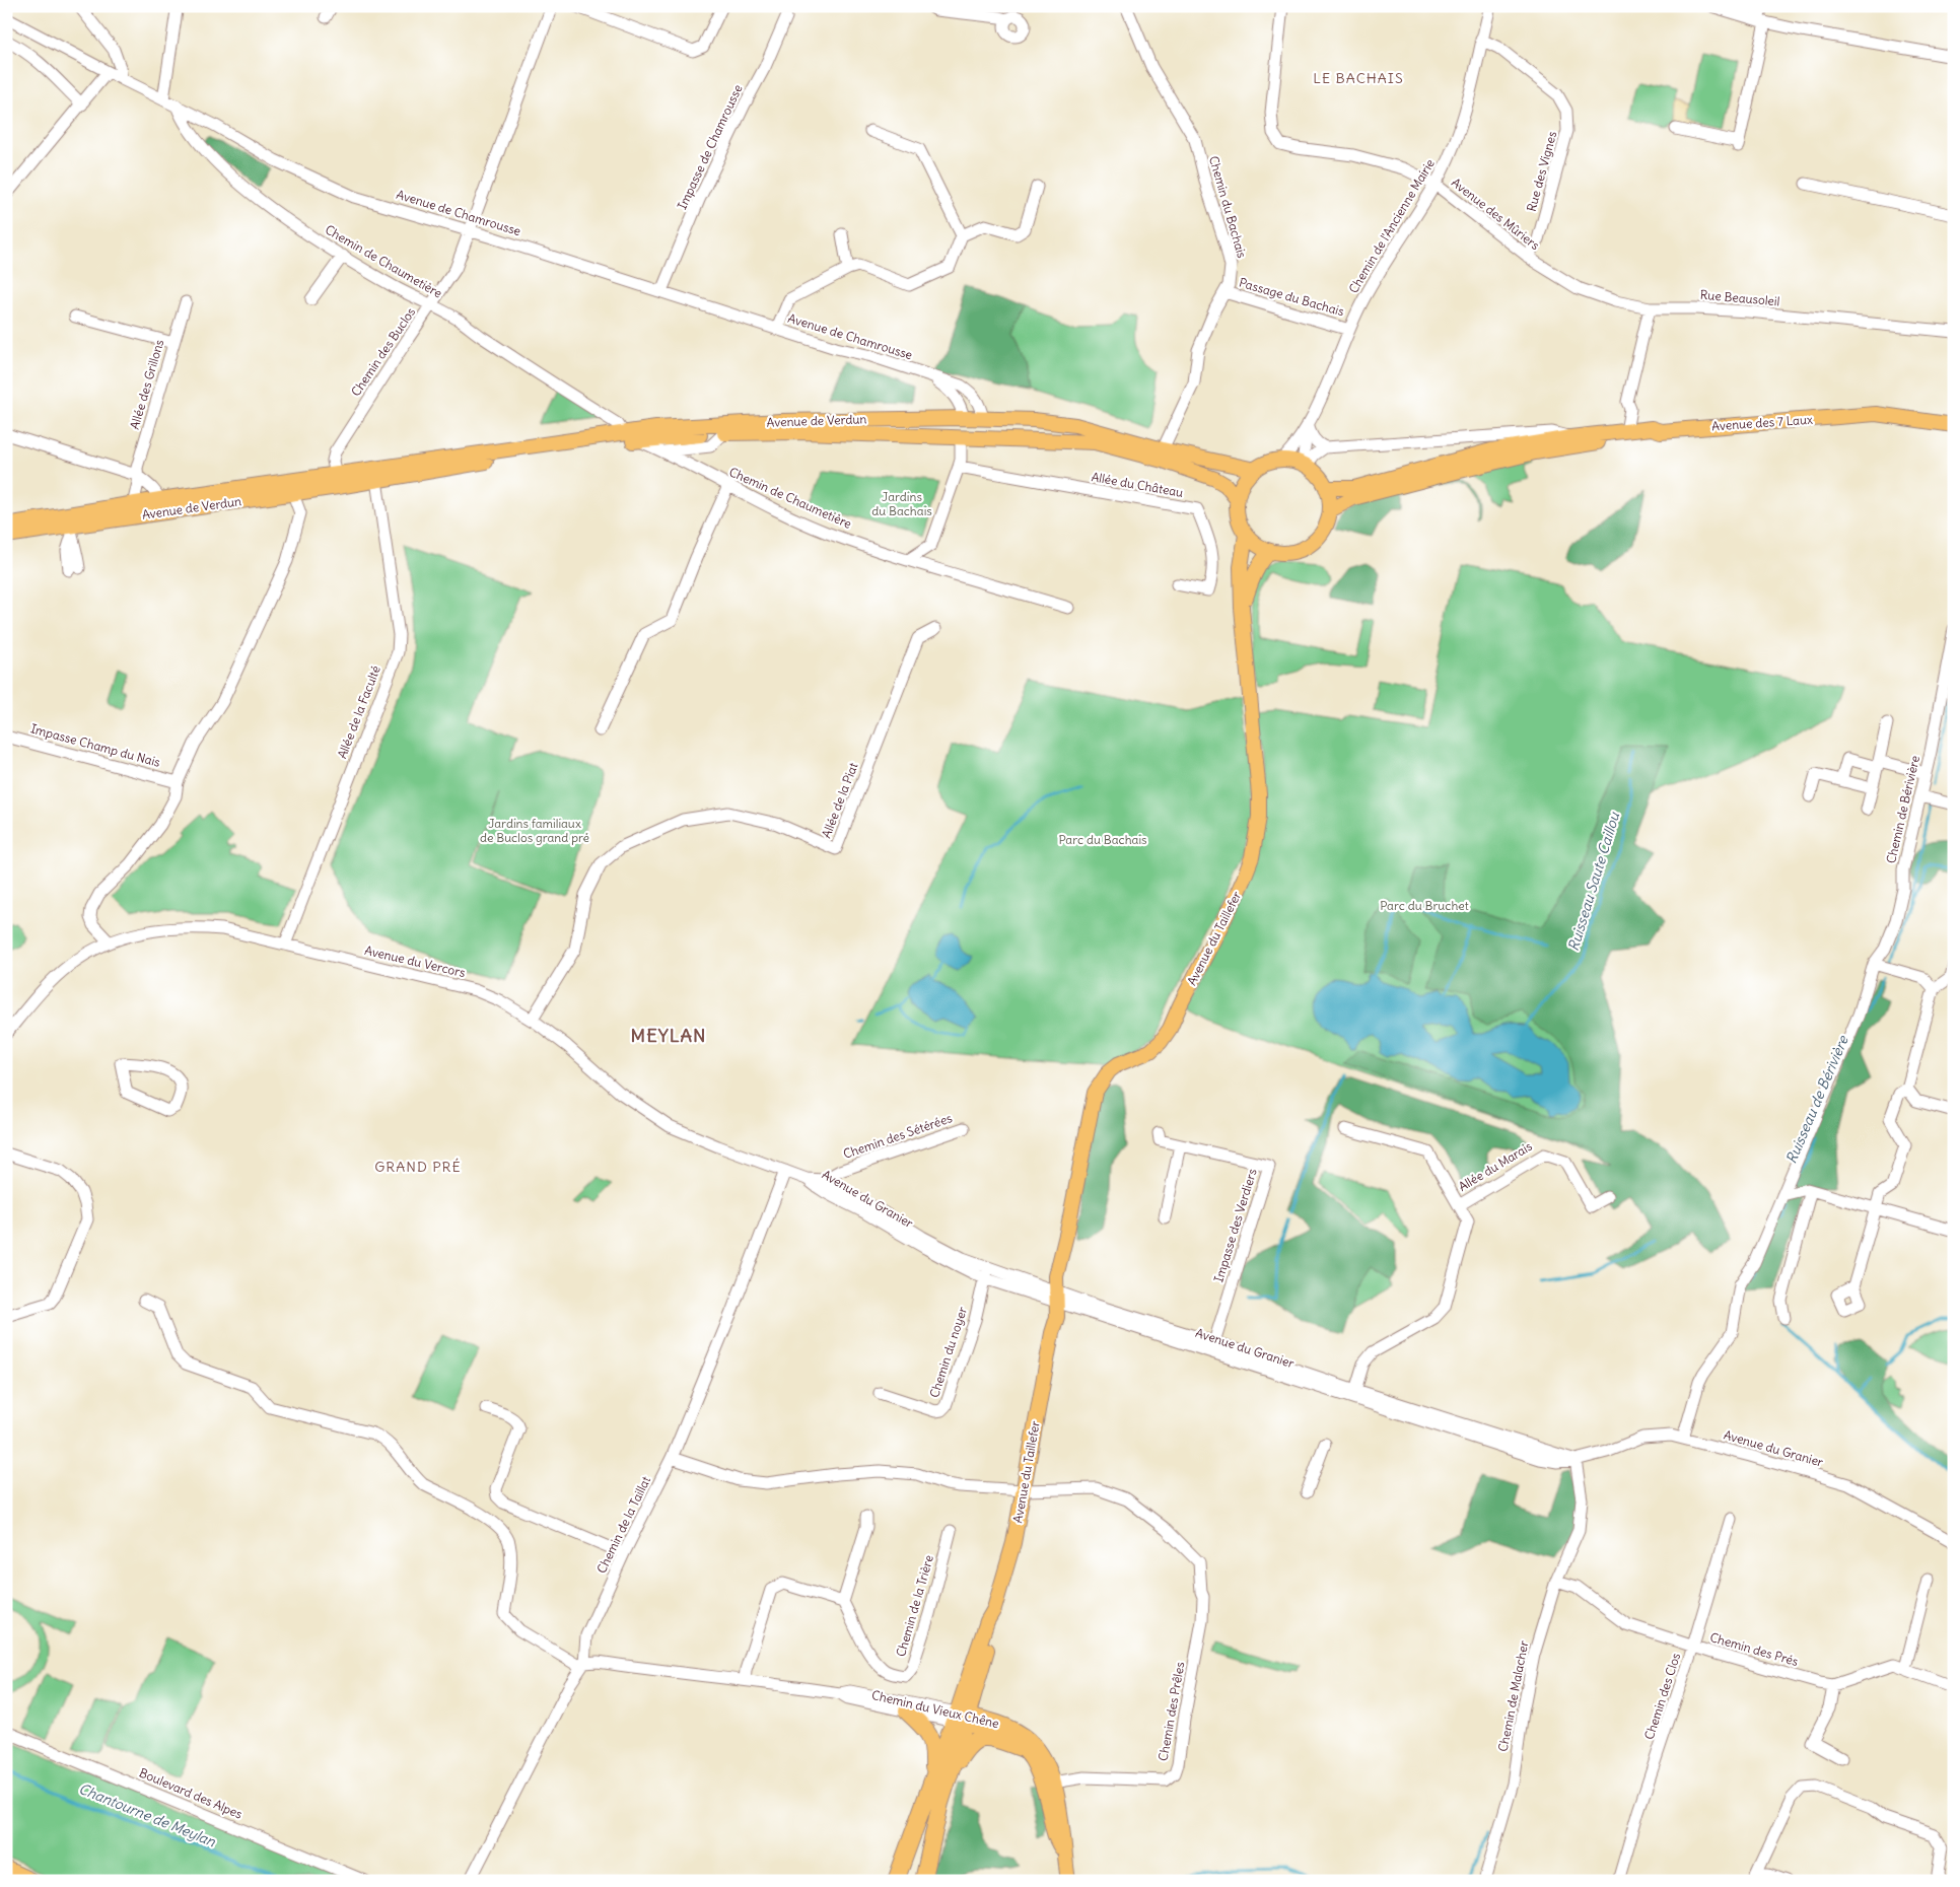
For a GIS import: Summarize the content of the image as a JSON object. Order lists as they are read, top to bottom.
{
  "streets": {
    "main road": [
      "Avenue de Verdun",
      "Avenue des 7 Laux",
      "Avenue du Taillefer",
      "Chemin du Vieux Chêne"
    ],
    "street": [
      "Impasse de Chamrousse",
      "Rue des Vignes",
      "Chemin du Bachais",
      "Avenue de Chamrousse",
      "Avenue des Mûriers",
      "Chemin de l'Ancienne Mairie",
      "Chemin de Chaumetière",
      "Passage du Bachais",
      "Rue Beausoleil",
      "Chemin des Buclos",
      "Allée des Grillons",
      "Allée du Château",
      "Allée de la Faculté",
      "Impasse Champ du Nais",
      "Allée de la Piat",
      "Chemin de Bérivière",
      "Avenue du Vercors",
      "Chemin des Sétérées",
      "Allée du Marais",
      "Avenue du Granier",
      "Impasse des Verdiers",
      "Chemin du noyer",
      "Chemin de la Taillat",
      "Chemin de la Trière",
      "Chemin des Prés",
      "Chemin de Malacher",
      "Chemin des Clos",
      "Chemin des Prêles",
      "Boulevard des Alpes"
    ]
  },
  "crossings": [
    ["Impasse de Chamrousse", "Avenue de Chamrousse"],
    ["Rue des Vignes", "Avenue des Mûriers"],
    ["Rue des Vignes", "Chemin de l'Ancienne Mairie"],
    ["Chemin du Bachais", "Passage du Bachais"],
    ["Chemin du Bachais", "Avenue de Verdun"],
    ["Avenue de Chamrousse", "Chemin de Chaumetière"],
    ["Avenue de Chamrousse", "Chemin des Buclos"],
    ["Avenue de Chamrousse", "Avenue de Verdun"],
    ["Avenue des Mûriers", "Chemin de l'Ancienne Mairie"],
    ["Avenue des Mûriers", "Rue Beausoleil"],
    ["Chemin de l'Ancienne Mairie", "Passage du Bachais"],
    ["Chemin de l'Ancienne Mairie", "Avenue de Verdun"],
    ["Chemin de l'Ancienne Mairie", "Avenue des 7 Laux"],
    ["Chemin de l'Ancienne Mairie", "Avenue du Taillefer"],
    ["Chemin de Chaumetière", "Chemin des Buclos"],
    ["Chemin de Chaumetière", "Avenue de Verdun"],
    ["Chemin des Buclos", "Avenue de Verdun"],
    ["Allée des Grillons", "Avenue de Verdun"],
    ["Avenue de Verdun", "Avenue des 7 Laux"],
    ["Avenue de Verdun", "Allée de la Faculté"],
    ["Avenue de Verdun", "Avenue du Taillefer"],
    ["Avenue des 7 Laux", "Avenue du Taillefer"],
    ["Allée de la Faculté", "Avenue du Vercors"],
    ["Allée de la Piat", "Avenue du Vercors"],
    ["Chemin de Bérivière", "Avenue du Granier"],
    ["Avenue du Taillefer", "Avenue du Granier"],
    ["Avenue du Taillefer", "Chemin du Vieux Chêne"],
    ["Avenue du Taillefer", "Chemin des Prêles"],
    ["Avenue du Vercors", "Avenue du Granier"],
    ["Avenue du Vercors", "Chemin de la Taillat"],
    ["Chemin des Sétérées", "Avenue du Granier"],
    ["Avenue du Granier", "Impasse des Verdiers"],
    ["Avenue du Granier", "Chemin du noyer"],
    ["Avenue du Granier", "Chemin de Malacher"],
    ["Chemin de la Taillat", "Chemin du Vieux Chêne"],
    ["Chemin de la Taillat", "Chemin des Prêles"],
    ["Chemin des Prés", "Chemin de Malacher"],
    ["Chemin des Prés", "Chemin des Clos"],
    ["Chemin du Vieux Chêne", "Chemin des Prêles"]
  ],
  "districts": ["LE BACHAIS", "MEYLAN", "GRAND PRÉ"],
  "water": ["Ruisseau Saute Caillou", "Ruisseau de Bérivière", "Chantourne de Meylan"],
  "parks": [
    "Jardins du Bachais",
    "Jardins familiaux de Buclos grand pré",
    "Parc du Bachais",
    "Parc du Bruchet"
  ]
}
